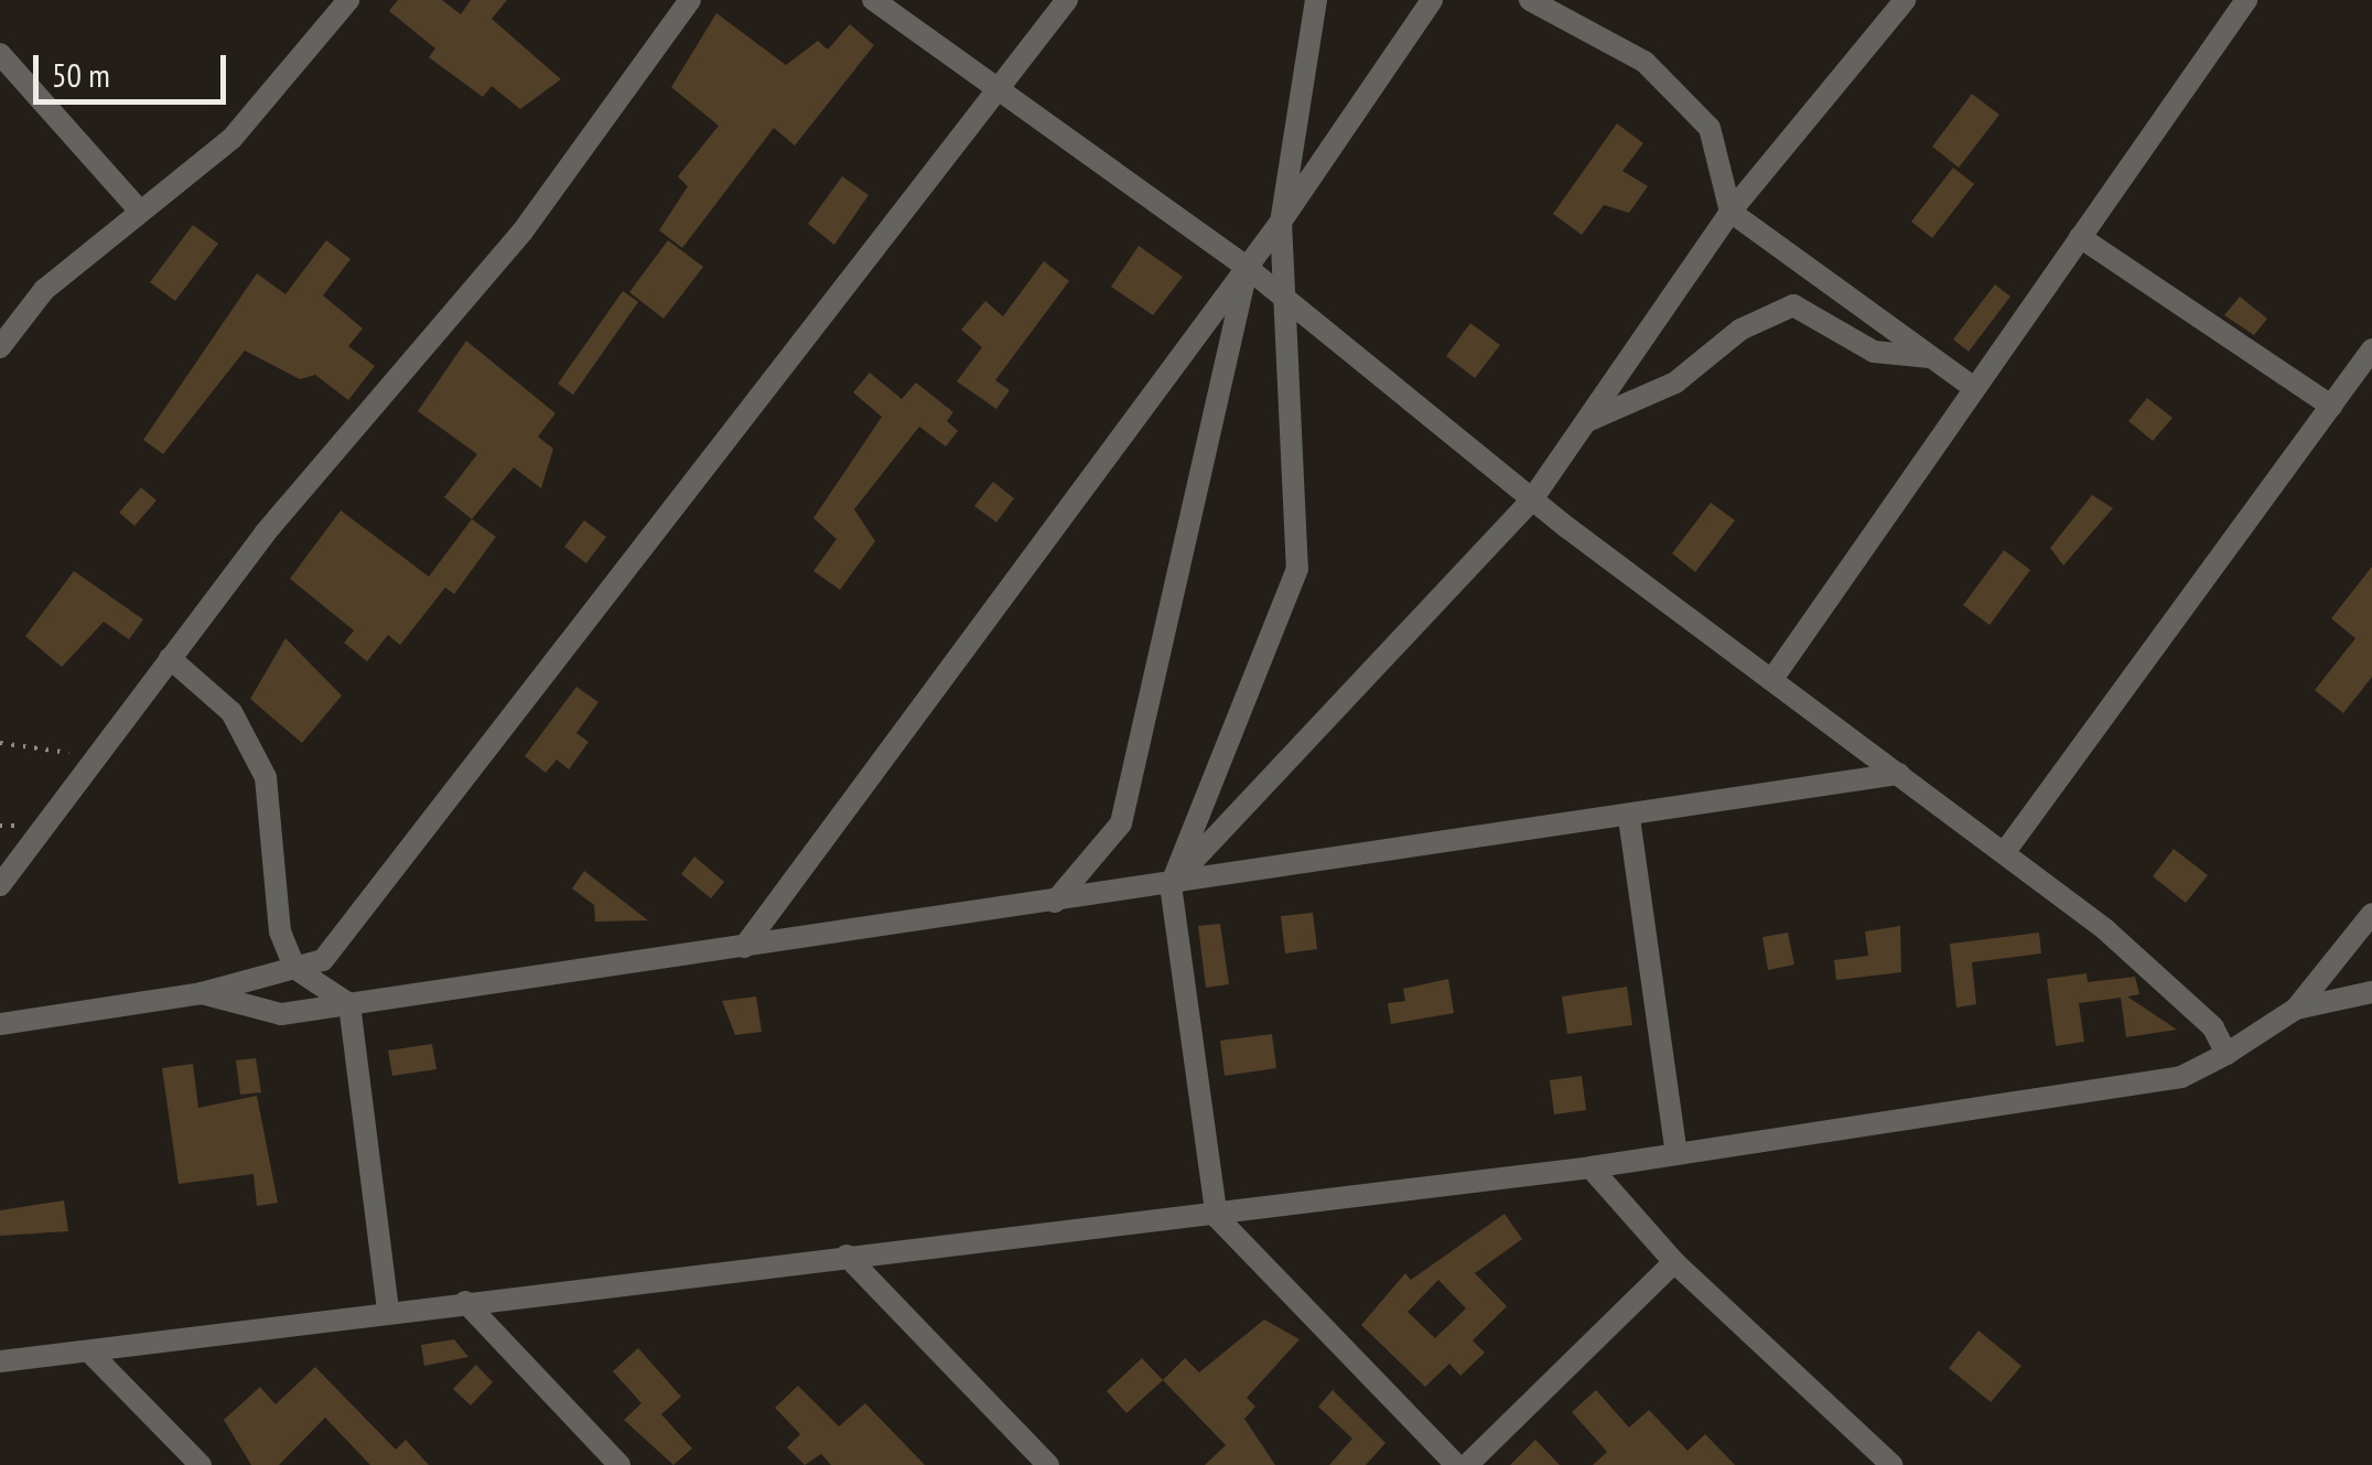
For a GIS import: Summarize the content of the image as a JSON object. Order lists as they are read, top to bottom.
{
  "scale_bar": "50 m"
}
